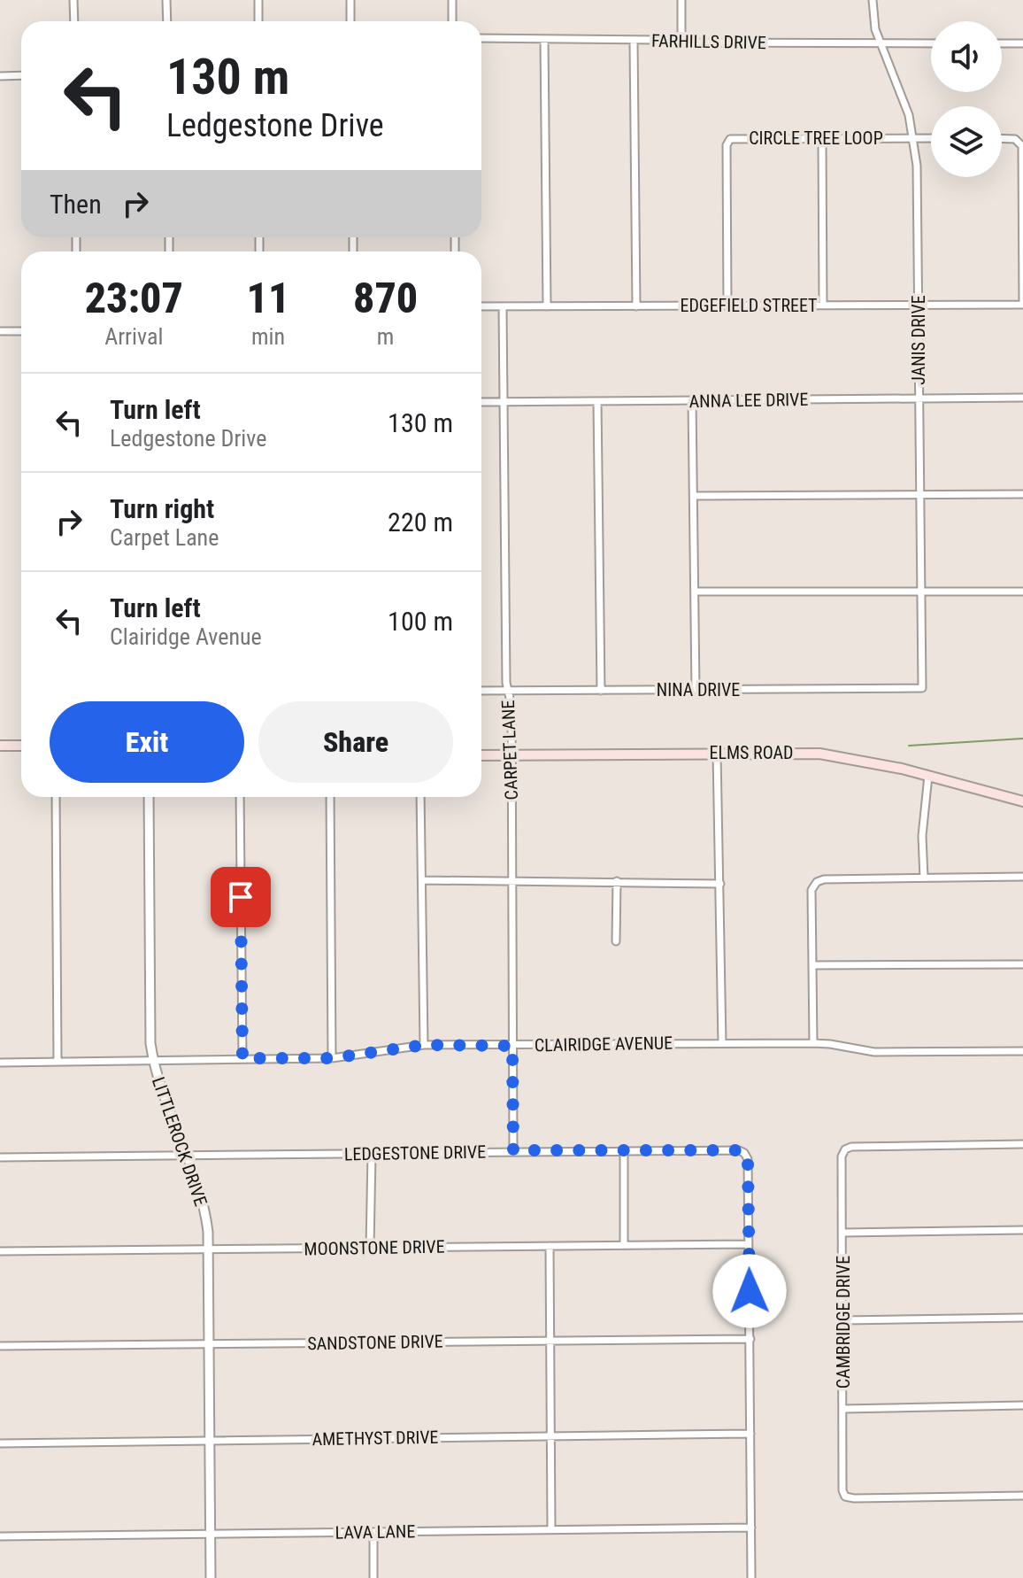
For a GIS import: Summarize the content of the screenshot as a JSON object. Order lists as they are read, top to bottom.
{
  "streets": {
    "main road": ["ELMS ROAD"],
    "street": [
      "FARHILLS DRIVE",
      "CIRCLE TREE LOOP",
      "EDGEFIELD STREET",
      "JANIS DRIVE",
      "ANNA LEE DRIVE",
      "NINA DRIVE",
      "CARPET LANE",
      "CLAIRIDGE AVENUE",
      "LITTLEROCK DRIVE",
      "LEDGESTONE DRIVE",
      "MOONSTONE DRIVE",
      "CAMBRIDGE DRIVE",
      "SANDSTONE DRIVE",
      "AMETHYST DRIVE",
      "LAVA LANE"
    ]
  },
  "crossings": [
    ["FARHILLS DRIVE", "JANIS DRIVE"],
    ["CIRCLE TREE LOOP", "EDGEFIELD STREET"],
    ["CIRCLE TREE LOOP", "JANIS DRIVE"],
    ["EDGEFIELD STREET", "JANIS DRIVE"],
    ["EDGEFIELD STREET", "CARPET LANE"],
    ["JANIS DRIVE", "ANNA LEE DRIVE"],
    ["JANIS DRIVE", "NINA DRIVE"],
    ["ANNA LEE DRIVE", "CARPET LANE"],
    ["NINA DRIVE", "CARPET LANE"],
    ["CARPET LANE", "ELMS ROAD"],
    ["CARPET LANE", "CLAIRIDGE AVENUE"],
    ["CARPET LANE", "LEDGESTONE DRIVE"],
    ["CLAIRIDGE AVENUE", "LITTLEROCK DRIVE"],
    ["LITTLEROCK DRIVE", "LEDGESTONE DRIVE"],
    ["LITTLEROCK DRIVE", "MOONSTONE DRIVE"],
    ["LITTLEROCK DRIVE", "SANDSTONE DRIVE"],
    ["LITTLEROCK DRIVE", "AMETHYST DRIVE"],
    ["LITTLEROCK DRIVE", "LAVA LANE"],
    ["LEDGESTONE DRIVE", "MOONSTONE DRIVE"],
    ["LEDGESTONE DRIVE", "SANDSTONE DRIVE"],
    ["LEDGESTONE DRIVE", "AMETHYST DRIVE"],
    ["LEDGESTONE DRIVE", "LAVA LANE"]
  ],
  "page": {
    "turn": ["130 m", "Ledgestone Drive"],
    "then": "Then",
    "eta": [
      "23:07",
      "Arrival",
      "11",
      "min",
      "870",
      "m"
    ],
    "list": [
      {
        "name": "Turn left",
        "note": "Ledgestone Drive",
        "value": "130 m"
      },
      {
        "name": "Turn right",
        "note": "Carpet Lane",
        "value": "220 m"
      },
      {
        "name": "Turn left",
        "note": "Clairidge Avenue",
        "value": "100 m"
      }
    ],
    "buttons": ["Exit", "Share"]
  }
}
